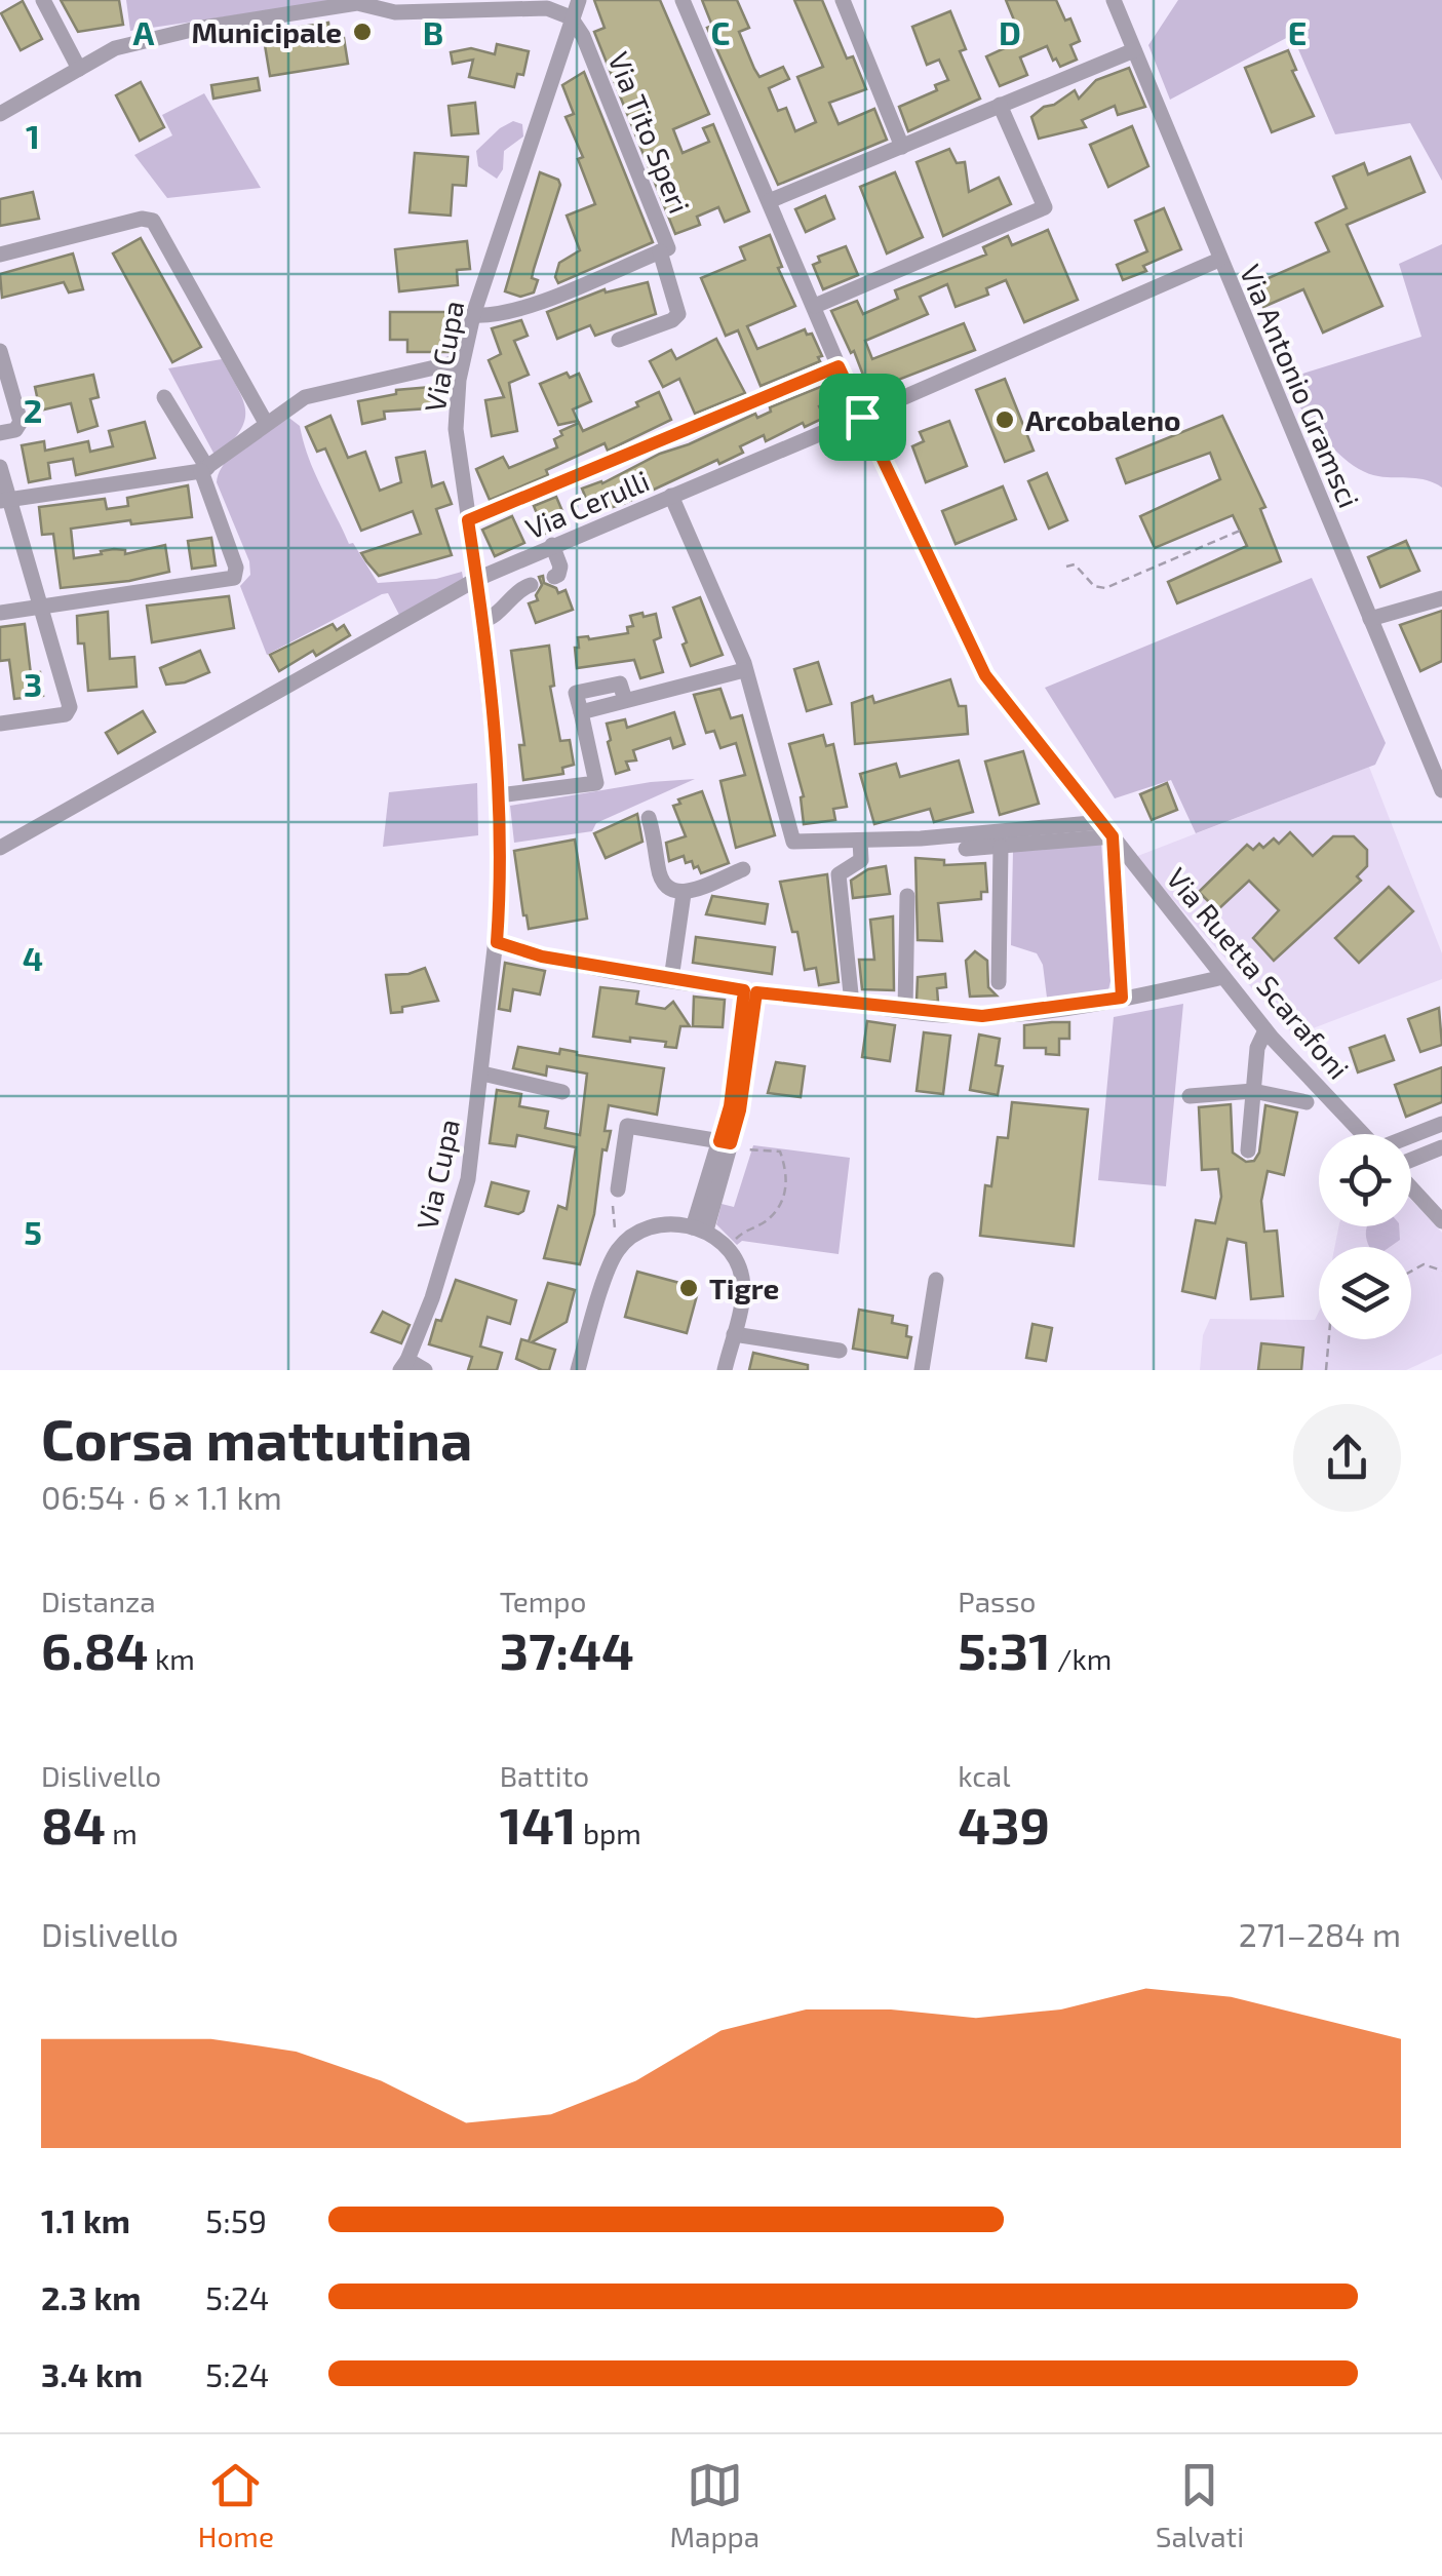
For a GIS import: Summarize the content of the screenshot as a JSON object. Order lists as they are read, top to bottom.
{
  "streets": {
    "street": [
      "Via Tito Speri",
      "Via Cupa",
      "Via Antonio Gramsci",
      "Via Cerulli",
      "Via Ruetta Scarafoni"
    ]
  },
  "crossings": [
    ["Via Tito Speri", "Via Cupa"],
    ["Via Cupa", "Via Cerulli"],
    ["Via Antonio Gramsci", "Via Cerulli"],
    ["Via Cerulli", "Via Ruetta Scarafoni"]
  ],
  "places": ["Municipale", "Arcobaleno", "Tigre"],
  "page": {
    "heading": ["Corsa mattutina", "06:54 · 6 × 1.1 km"],
    "stats": [
      ["Distanza", "6.84 km"],
      ["Tempo", "37:44"],
      ["Passo", "5:31 /km"],
      ["Dislivello", "84 m"],
      ["Battito", "141 bpm"],
      ["kcal", "439"]
    ],
    "chart": ["Dislivello", "271–284 m"],
    "list": [
      {
        "name": "1.1 km",
        "note": "5:59"
      },
      {
        "name": "2.3 km",
        "note": "5:24"
      },
      {
        "name": "3.4 km",
        "note": "5:24"
      }
    ],
    "tabs": ["Home", "Mappa", "Salvati"]
  },
  "grid": {
    "columns": [
      "A",
      "B",
      "C",
      "D",
      "E"
    ],
    "rows": [
      "1",
      "2",
      "3",
      "4",
      "5"
    ]
  }
}
